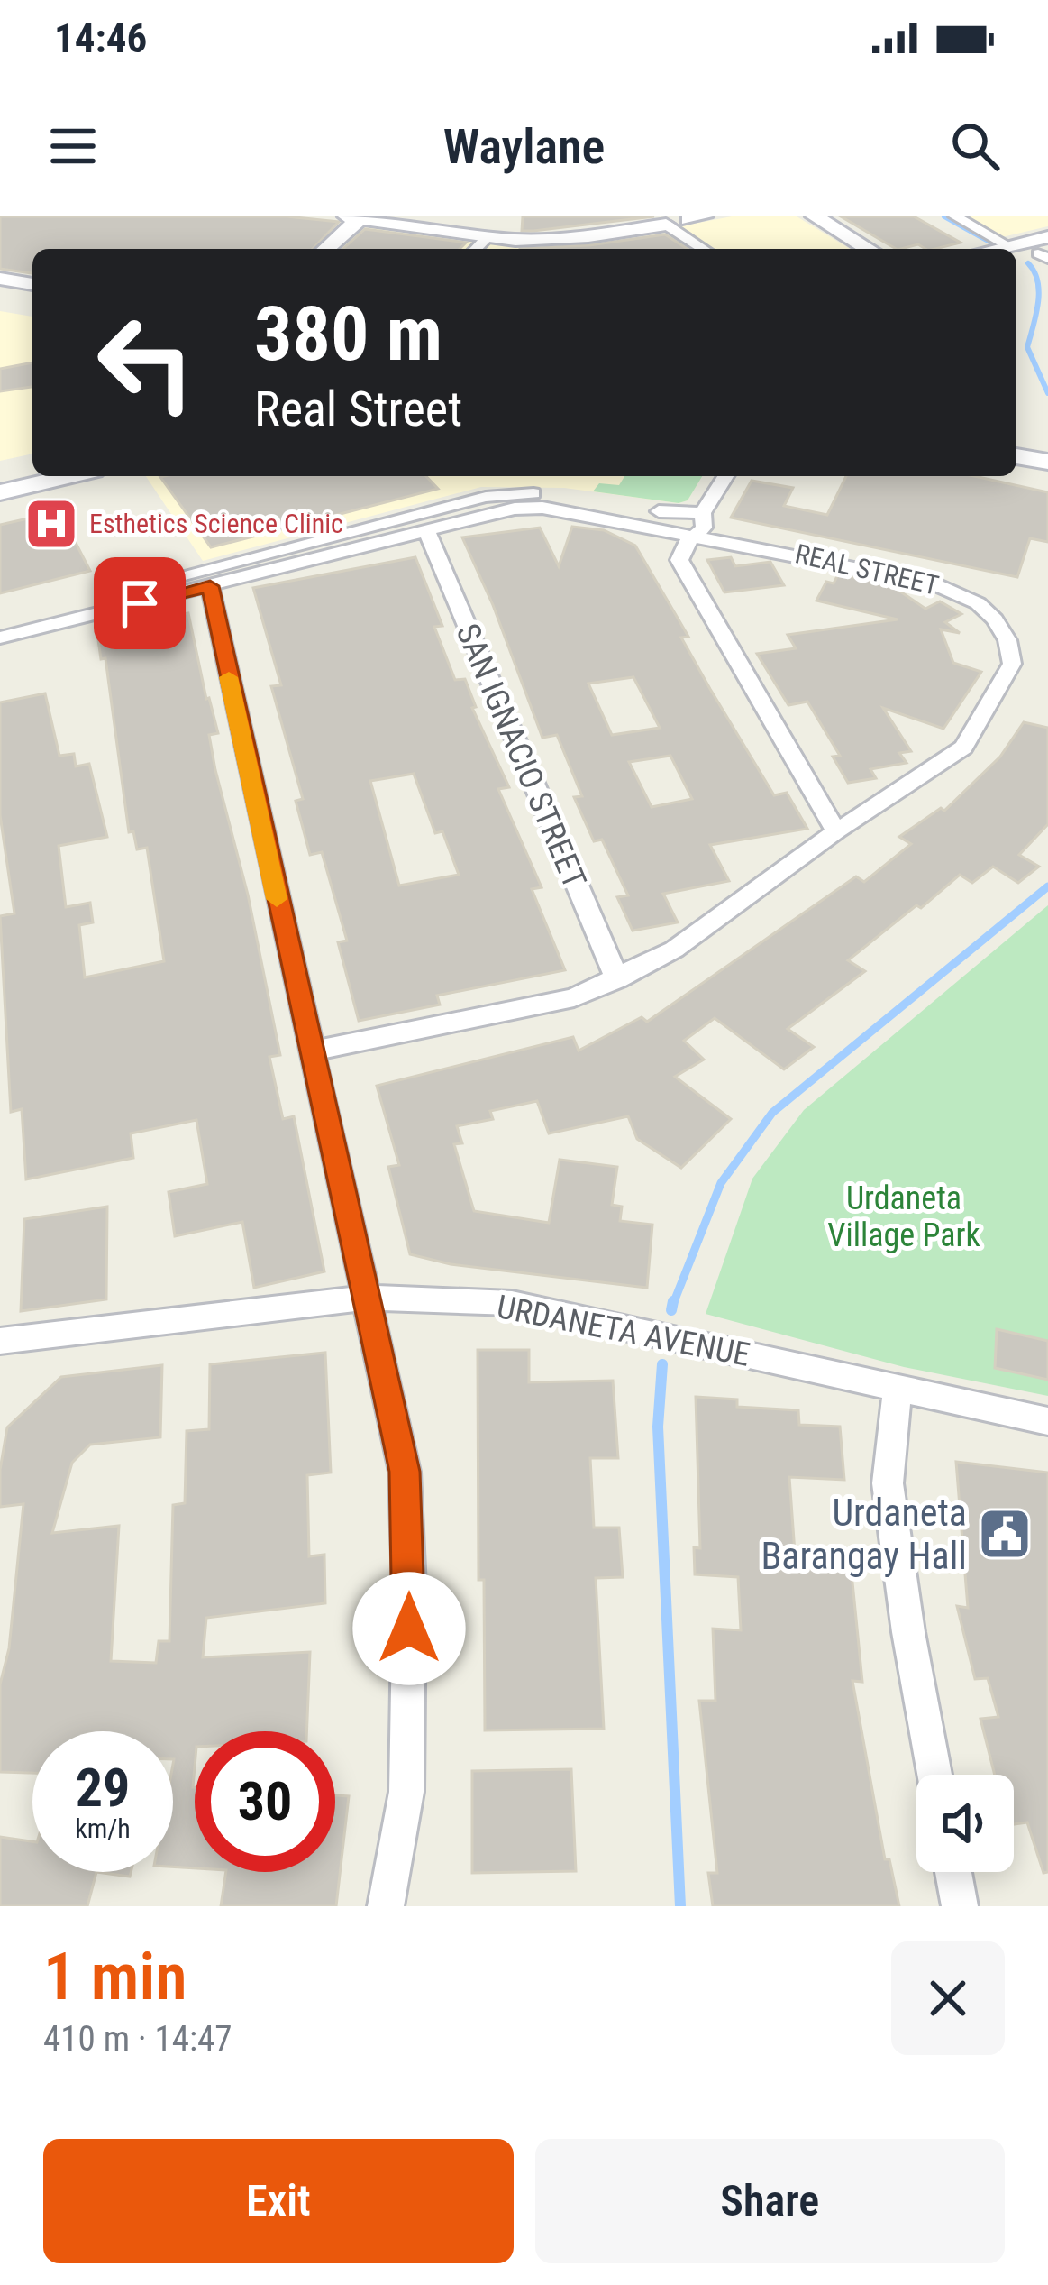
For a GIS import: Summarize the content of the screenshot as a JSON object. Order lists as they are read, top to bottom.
{
  "streets": {
    "street": ["REAL STREET", "SAN IGNACIO STREET", "URDANETA AVENUE"]
  },
  "crossings": [
    ["REAL STREET", "SAN IGNACIO STREET"]
  ],
  "parks": ["Urdaneta Village Park"],
  "places": {
    "hospital": ["Esthetics Science Clinic"],
    "public building": ["Urdaneta Barangay Hall"]
  },
  "page": {
    "status": "14:46",
    "header": "Waylane",
    "turn": ["380 m", "Real Street"],
    "speed": "29 km/h",
    "limit": "30",
    "heading": ["1 min", "410 m · 14:47"],
    "buttons": ["Exit", "Share"]
  }
}
